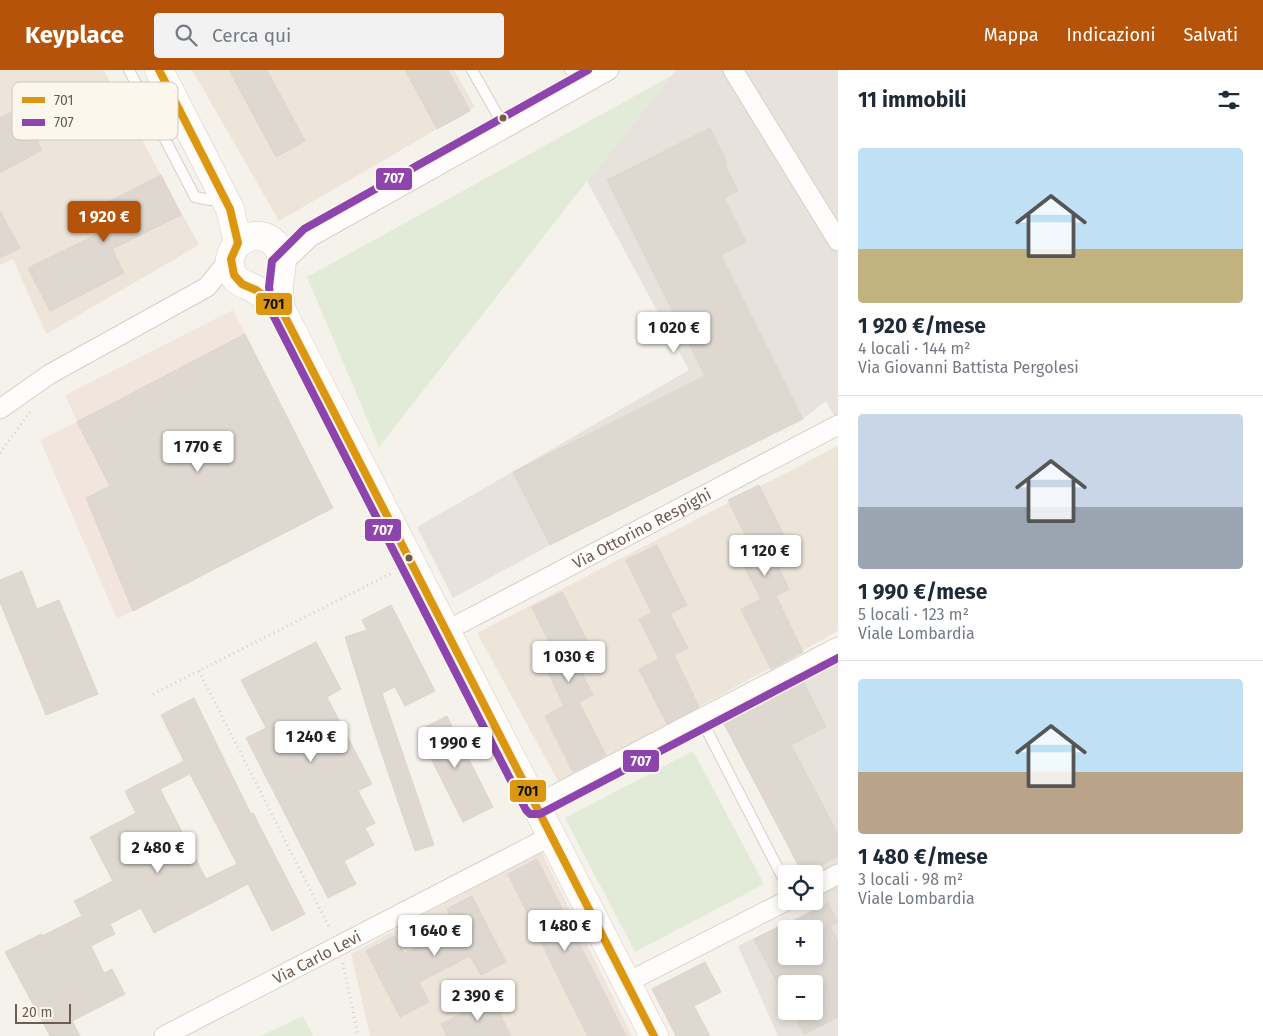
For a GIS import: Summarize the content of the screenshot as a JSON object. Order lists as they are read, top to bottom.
{
  "streets": {
    "street": ["Via Ottorino Respighi", "Via Carlo Levi"]
  },
  "lines": ["transit line 701", "transit line 707"],
  "legend": ["701", "707"],
  "scale_bar": "20 m",
  "page": {
    "header": "Keyplace",
    "search": "Cerca qui",
    "nav": ["Mappa", "Indicazioni", "Salvati"],
    "heading": "11 immobili",
    "list": [
      {
        "name": "1 920 €/mese",
        "note": "4 locali · 144 m² · Via Giovanni Battista Pergolesi"
      },
      {
        "name": "1 990 €/mese",
        "note": "5 locali · 123 m² · Viale Lombardia"
      },
      {
        "name": "1 480 €/mese",
        "note": "3 locali · 98 m² · Viale Lombardia"
      }
    ],
    "price": [
      "1 920 €",
      "1 020 €",
      "1 770 €",
      "1 120 €",
      "1 030 €",
      "1 240 €",
      "1 990 €",
      "2 480 €",
      "1 480 €",
      "1 640 €",
      "2 390 €"
    ],
    "map_buttons": ["+", "−"],
    "scale": "20 m"
  }
}
